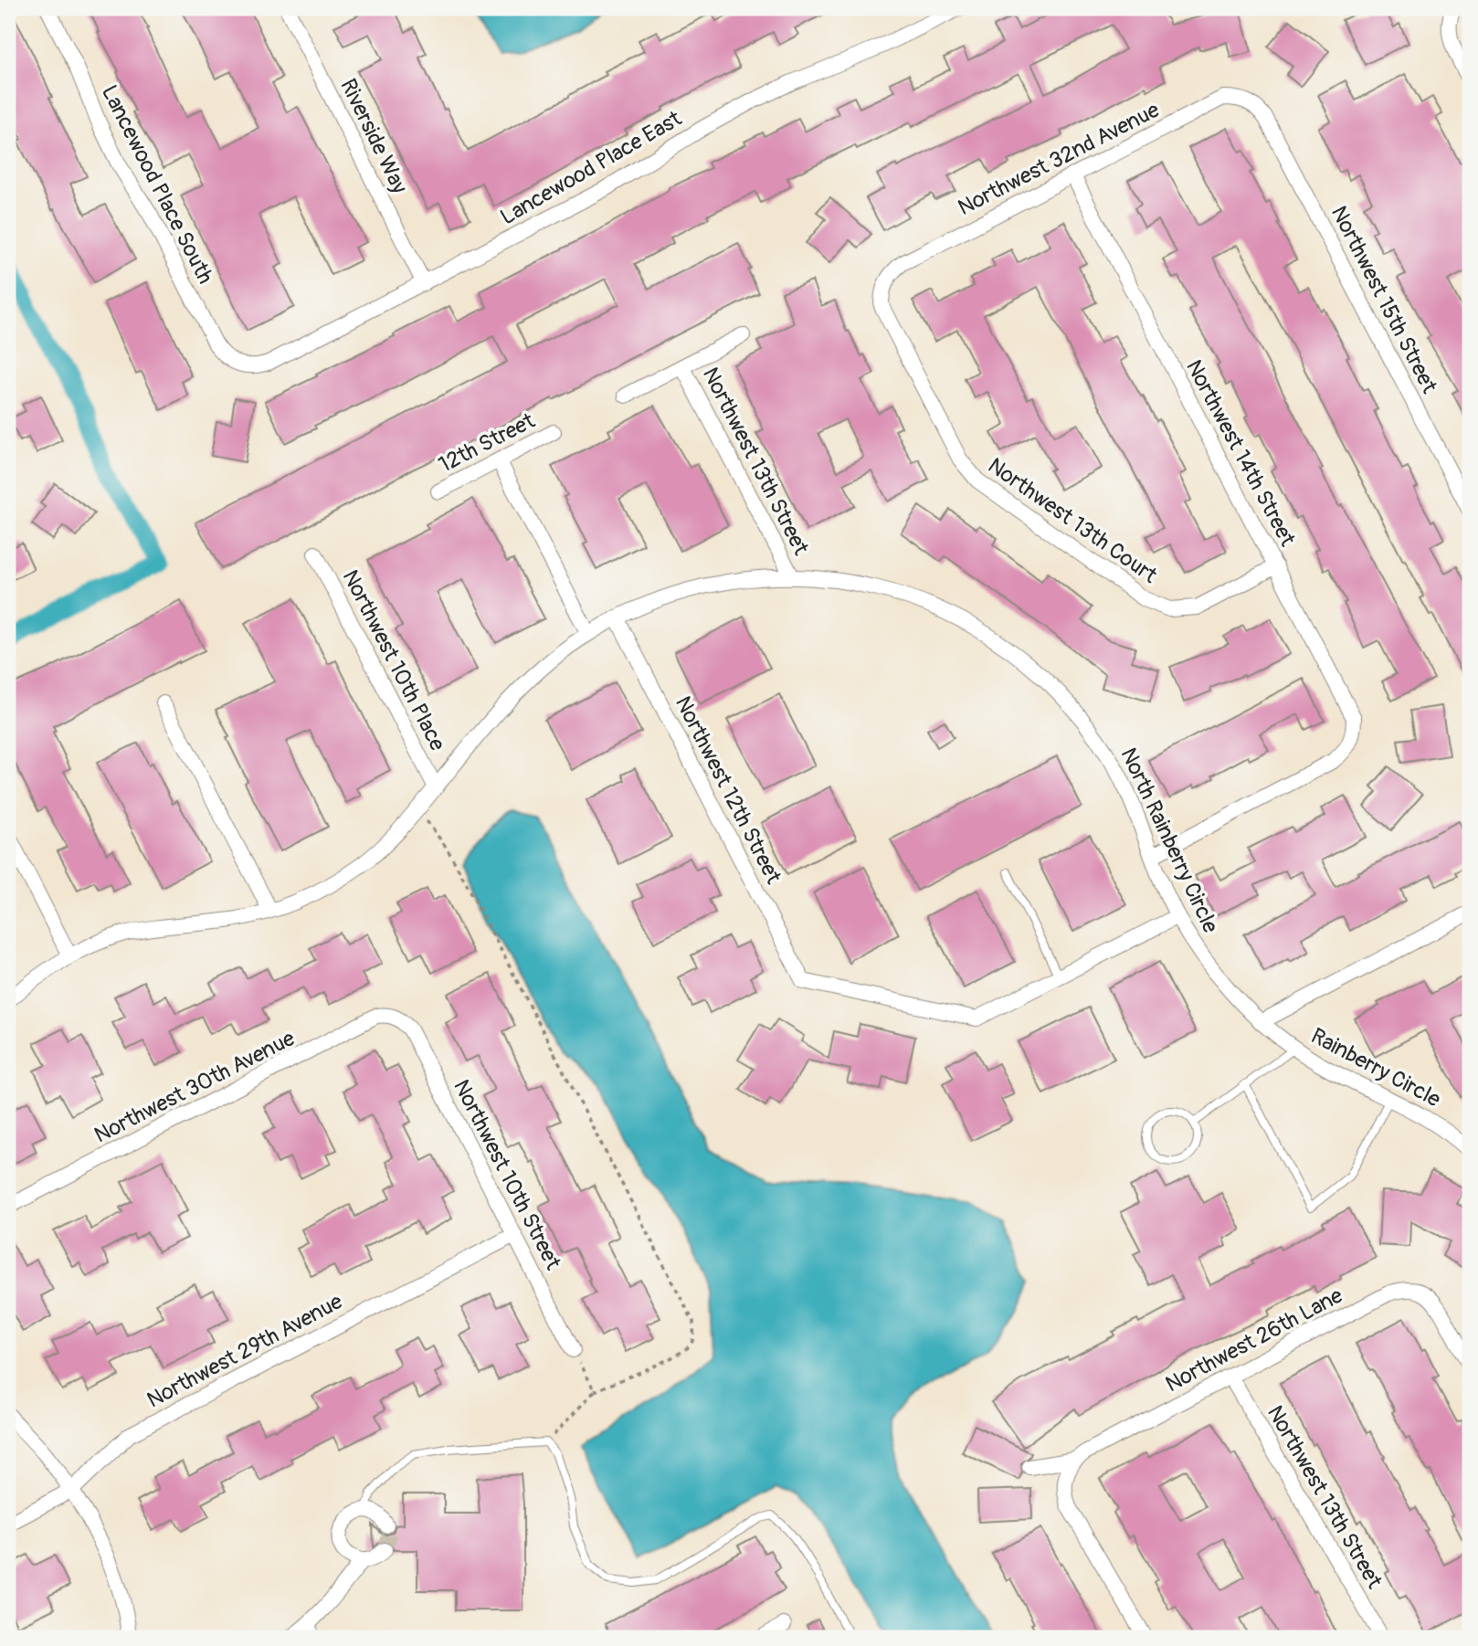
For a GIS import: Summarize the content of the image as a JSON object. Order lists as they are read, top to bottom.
{
  "streets": {
    "street": [
      "Riverside Way",
      "Northwest 32nd Avenue",
      "Lancewood Place East",
      "Lancewood Place South",
      "Northwest 15th Street",
      "12th Street",
      "Northwest 14th Street",
      "Northwest 13th Street",
      "Northwest 13th Court",
      "Northwest 10th Place",
      "Northwest 12th Street",
      "North Rainberry Circle",
      "Rainberry Circle",
      "Northwest 30th Avenue",
      "Northwest 10th Street",
      "Northwest 26th Lane",
      "Northwest 29th Avenue"
    ]
  },
  "crossings": [
    ["Riverside Way", "Lancewood Place East"],
    ["Northwest 32nd Avenue", "Northwest 15th Street"],
    ["Northwest 32nd Avenue", "Northwest 14th Street"],
    ["Northwest 32nd Avenue", "Northwest 13th Court"],
    ["Lancewood Place East", "Lancewood Place South"],
    ["Northwest 14th Street", "Northwest 13th Court"],
    ["Northwest 14th Street", "North Rainberry Circle"],
    ["Northwest 13th Street", "North Rainberry Circle"],
    ["Northwest 13th Street", "Northwest 26th Lane"],
    ["Northwest 10th Place", "North Rainberry Circle"],
    ["Northwest 12th Street", "North Rainberry Circle"],
    ["North Rainberry Circle", "Rainberry Circle"],
    ["Northwest 30th Avenue", "Northwest 10th Street"],
    ["Northwest 10th Street", "Northwest 29th Avenue"]
  ]
}
